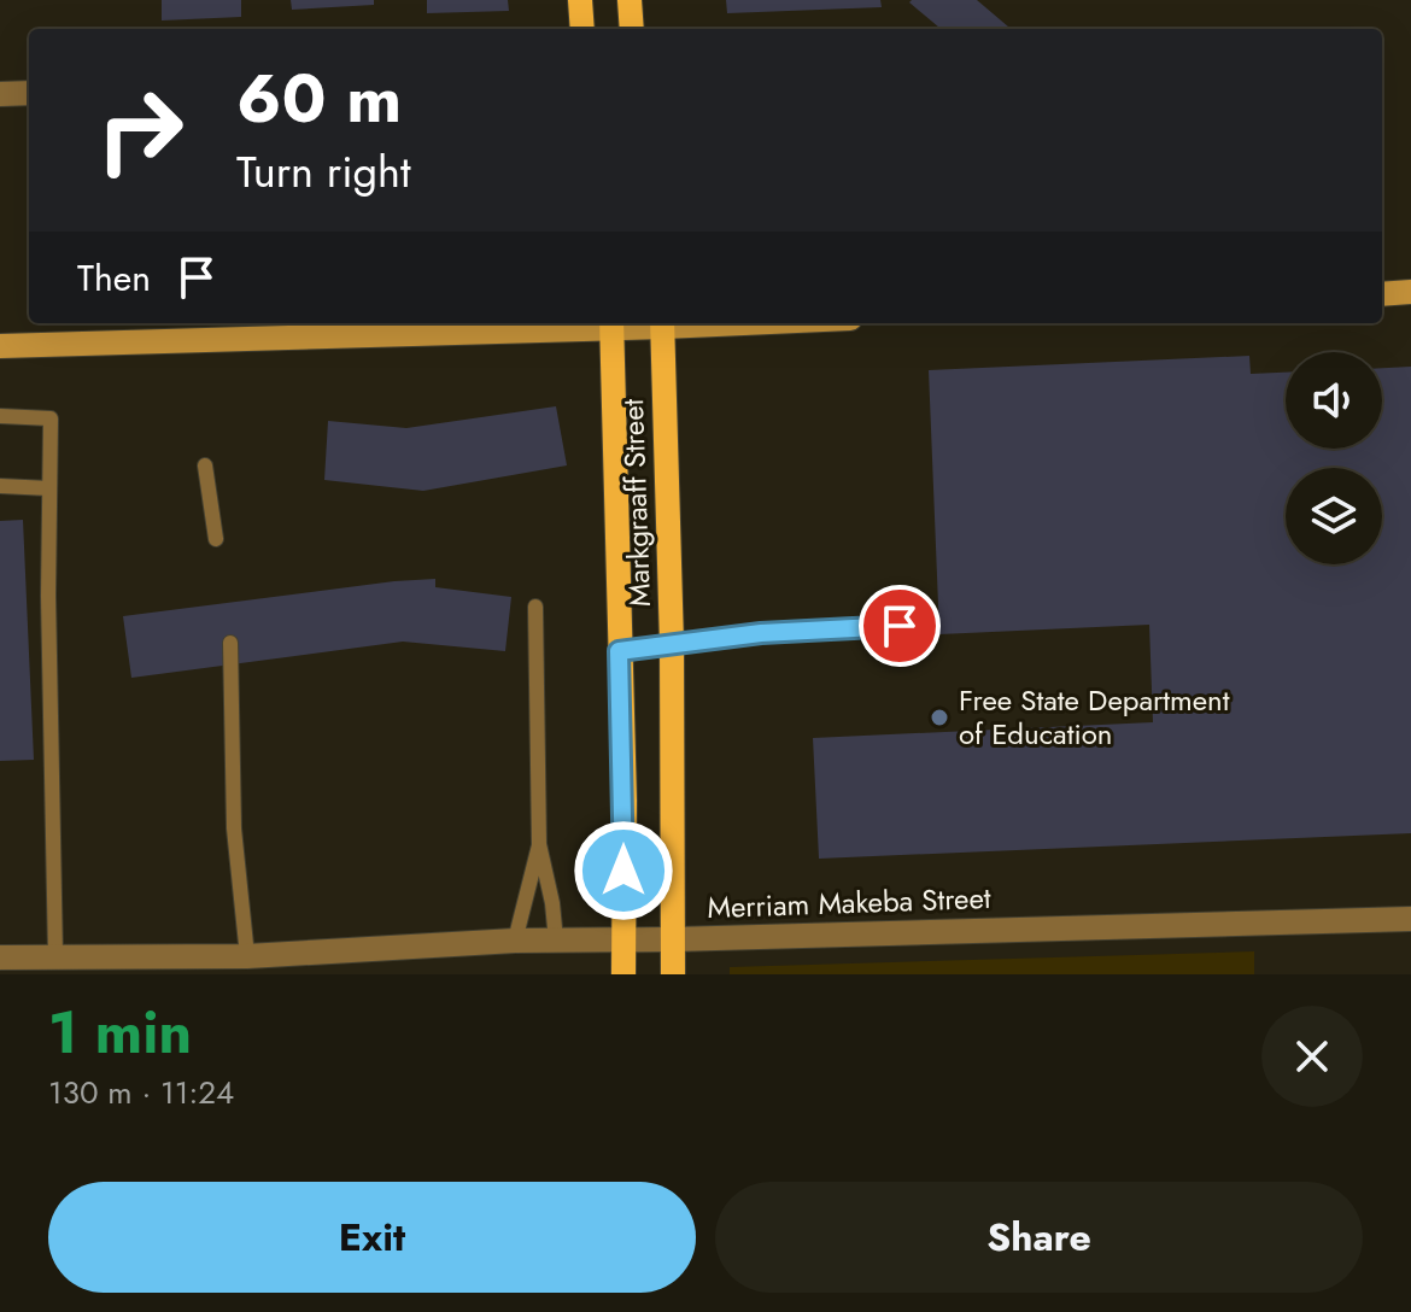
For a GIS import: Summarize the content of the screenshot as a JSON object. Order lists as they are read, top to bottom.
{
  "streets": {
    "main road": ["Markgraaff Street"],
    "street": ["Merriam Makeba Street"]
  },
  "crossings": [
    ["Markgraaff Street", "Merriam Makeba Street"]
  ],
  "places": ["Free State Department of Education"],
  "page": {
    "turn": ["60 m", "Turn right"],
    "then": "Then",
    "heading": ["1 min", "130 m · 11:24"],
    "buttons": ["Exit", "Share"]
  }
}
